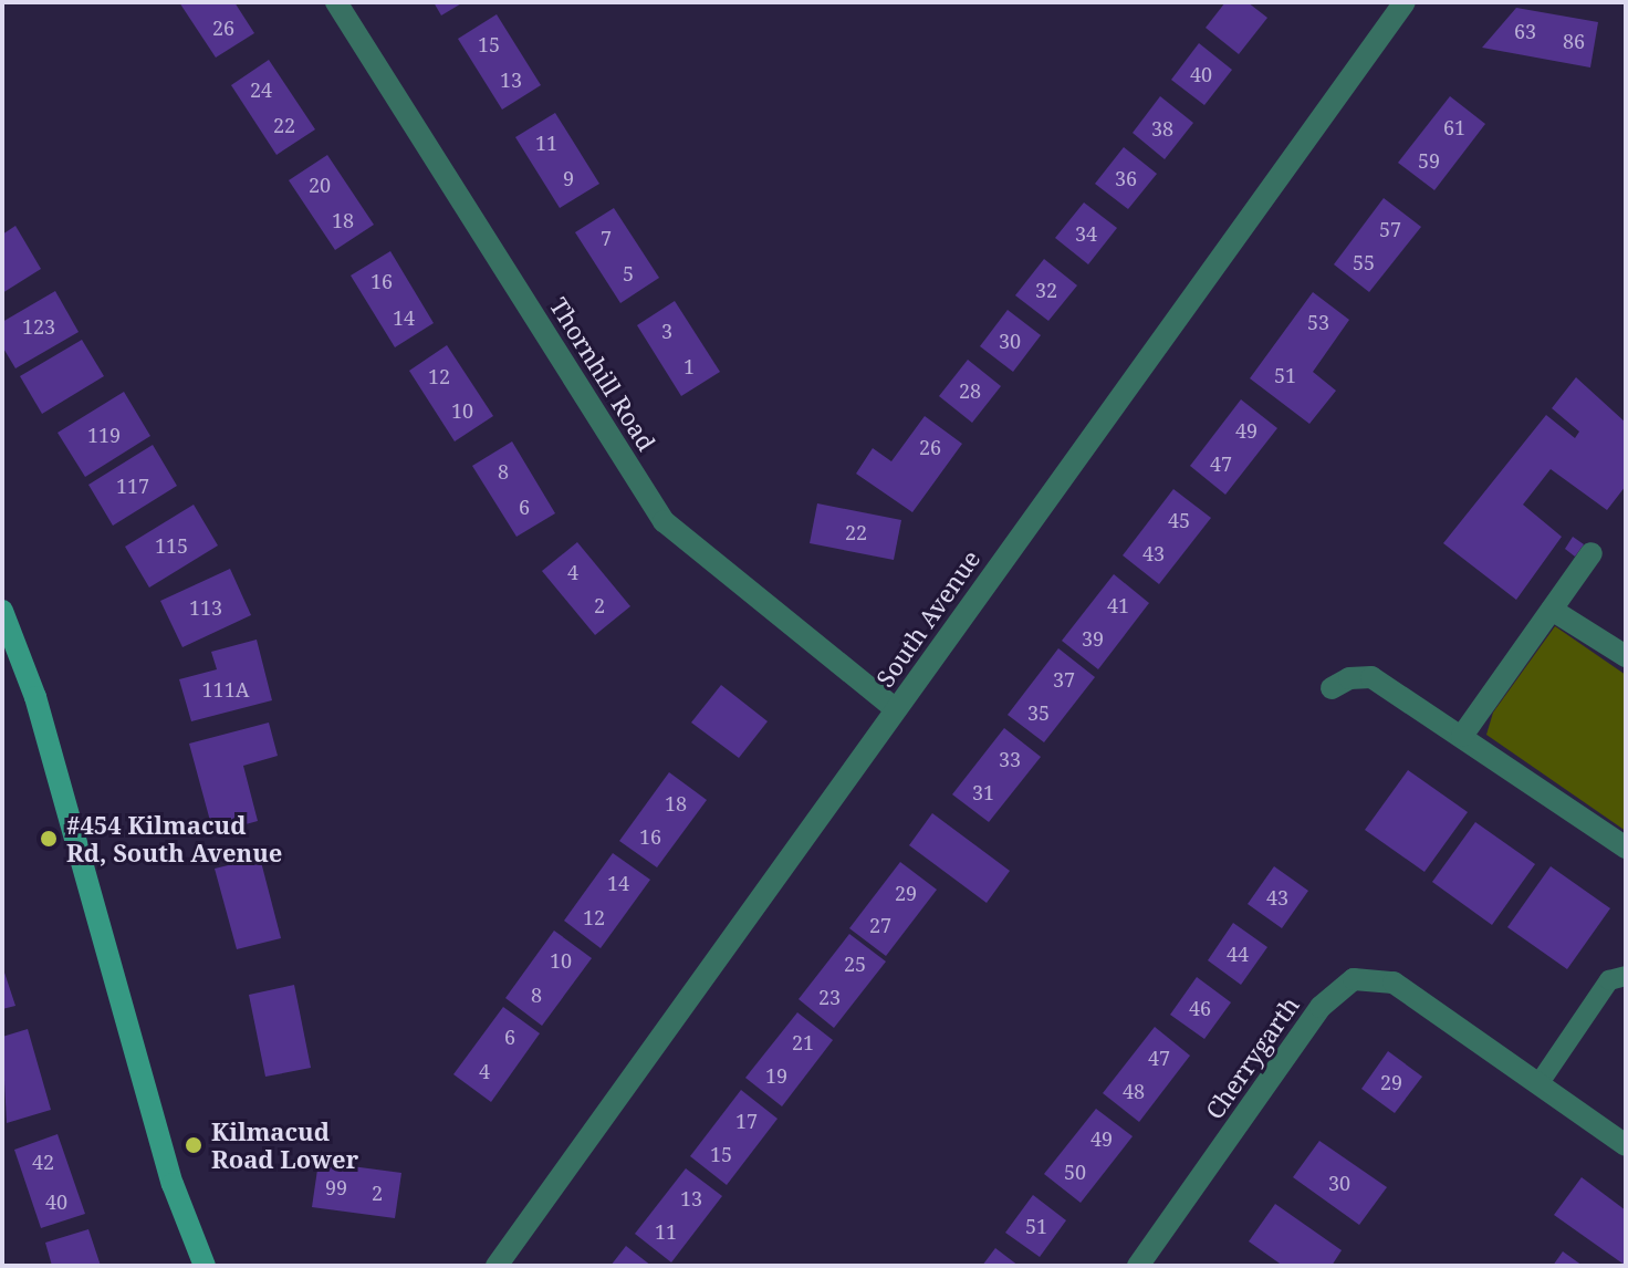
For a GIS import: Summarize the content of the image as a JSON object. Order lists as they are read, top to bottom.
{
  "streets": {
    "street": ["Thornhill Road", "South Avenue", "Cherrygarth"]
  },
  "crossings": [
    ["Thornhill Road", "South Avenue"]
  ],
  "places": ["#454 Kilmacud Rd, South Avenue", "Kilmacud Road Lower"],
  "house_numbers": [
    "26",
    "63",
    "86",
    "15",
    "40",
    "13",
    "24",
    "22",
    "61",
    "38",
    "11",
    "59",
    "9",
    "36",
    "20",
    "18",
    "57",
    "34",
    "7",
    "55",
    "5",
    "16",
    "32",
    "14",
    "53",
    "123",
    "3",
    "30",
    "1",
    "51",
    "12",
    "28",
    "10",
    "49",
    "119",
    "26",
    "47",
    "8",
    "117",
    "6",
    "45",
    "22",
    "115",
    "43",
    "4",
    "2",
    "41",
    "113",
    "39",
    "37",
    "111A",
    "35",
    "33",
    "31",
    "18",
    "16",
    "14",
    "29",
    "43",
    "12",
    "27",
    "44",
    "10",
    "25",
    "8",
    "23",
    "46",
    "6",
    "21",
    "47",
    "4",
    "19",
    "29",
    "48",
    "17",
    "49",
    "15",
    "42",
    "50",
    "30",
    "99",
    "2",
    "13",
    "40",
    "51",
    "11"
  ]
}
